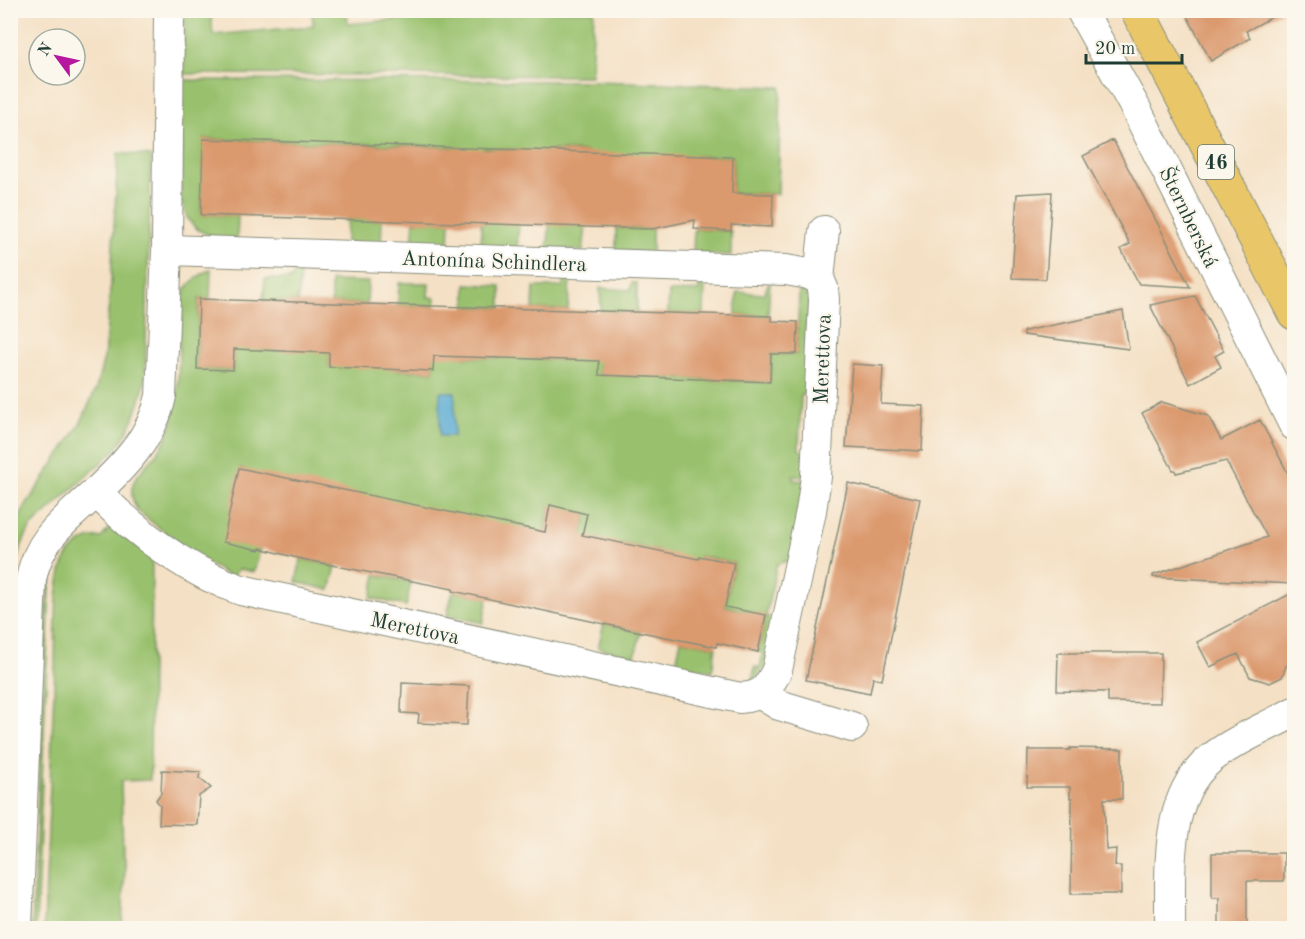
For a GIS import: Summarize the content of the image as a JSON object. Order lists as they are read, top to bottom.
{
  "streets": {
    "main road": ["46"],
    "street": ["Šternberská", "Antonína Schindlera", "Merettova"]
  },
  "crossings": [
    ["Antonína Schindlera", "Merettova"]
  ],
  "scale_bar": "20 m",
  "north": "top left"
}
